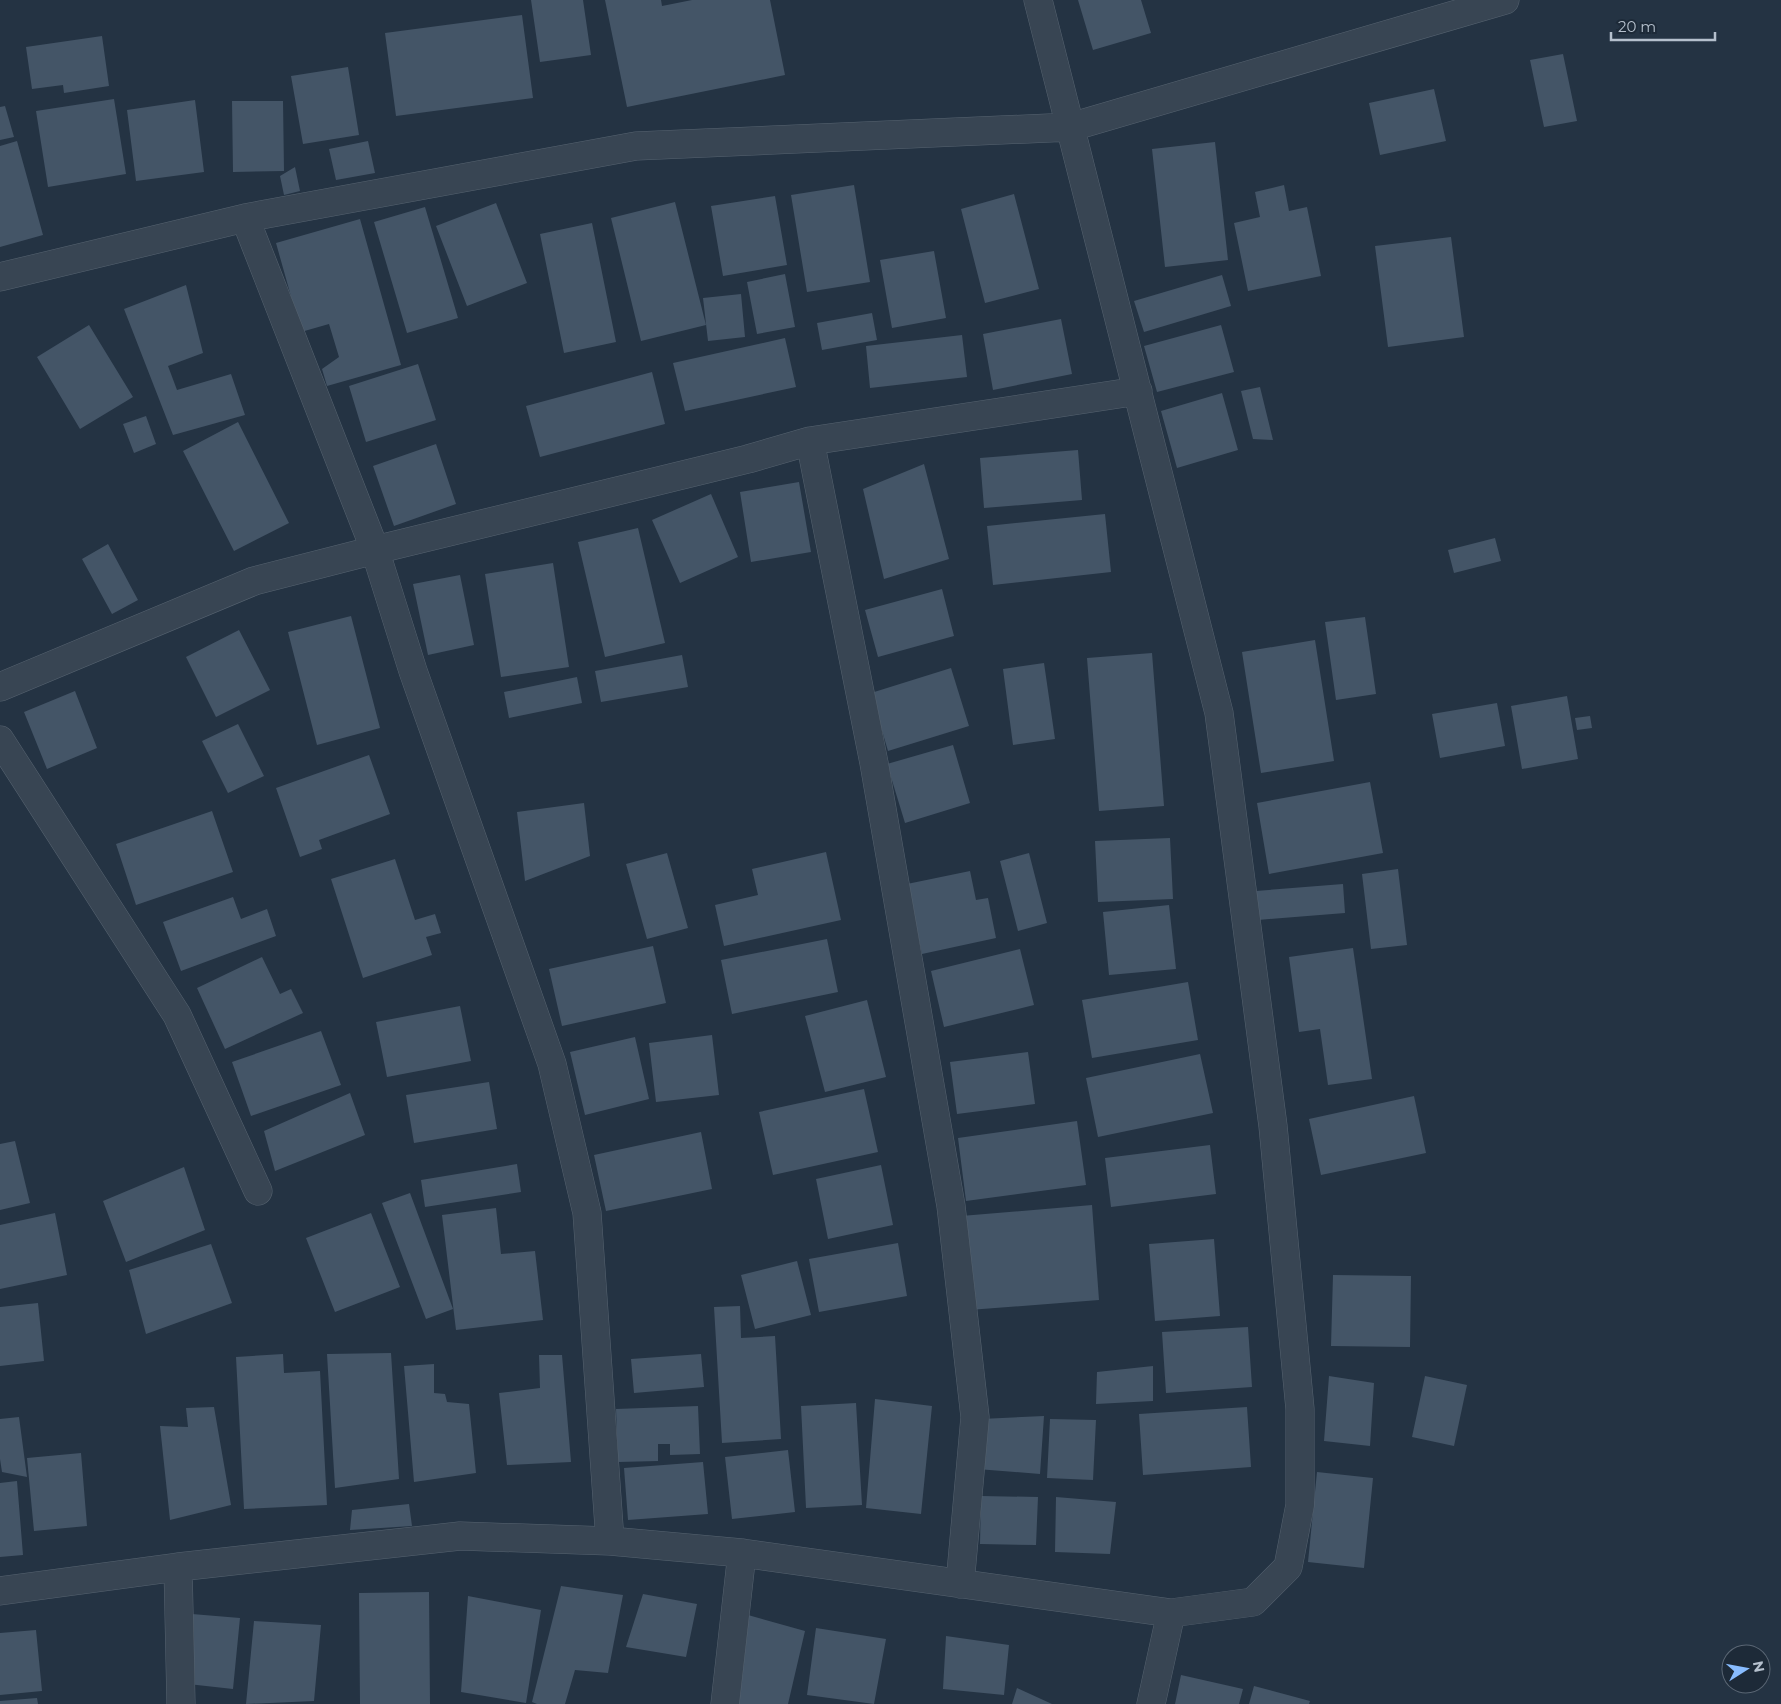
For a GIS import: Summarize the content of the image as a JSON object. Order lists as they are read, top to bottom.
{
  "scale_bar": "20 m",
  "north": "right"
}
